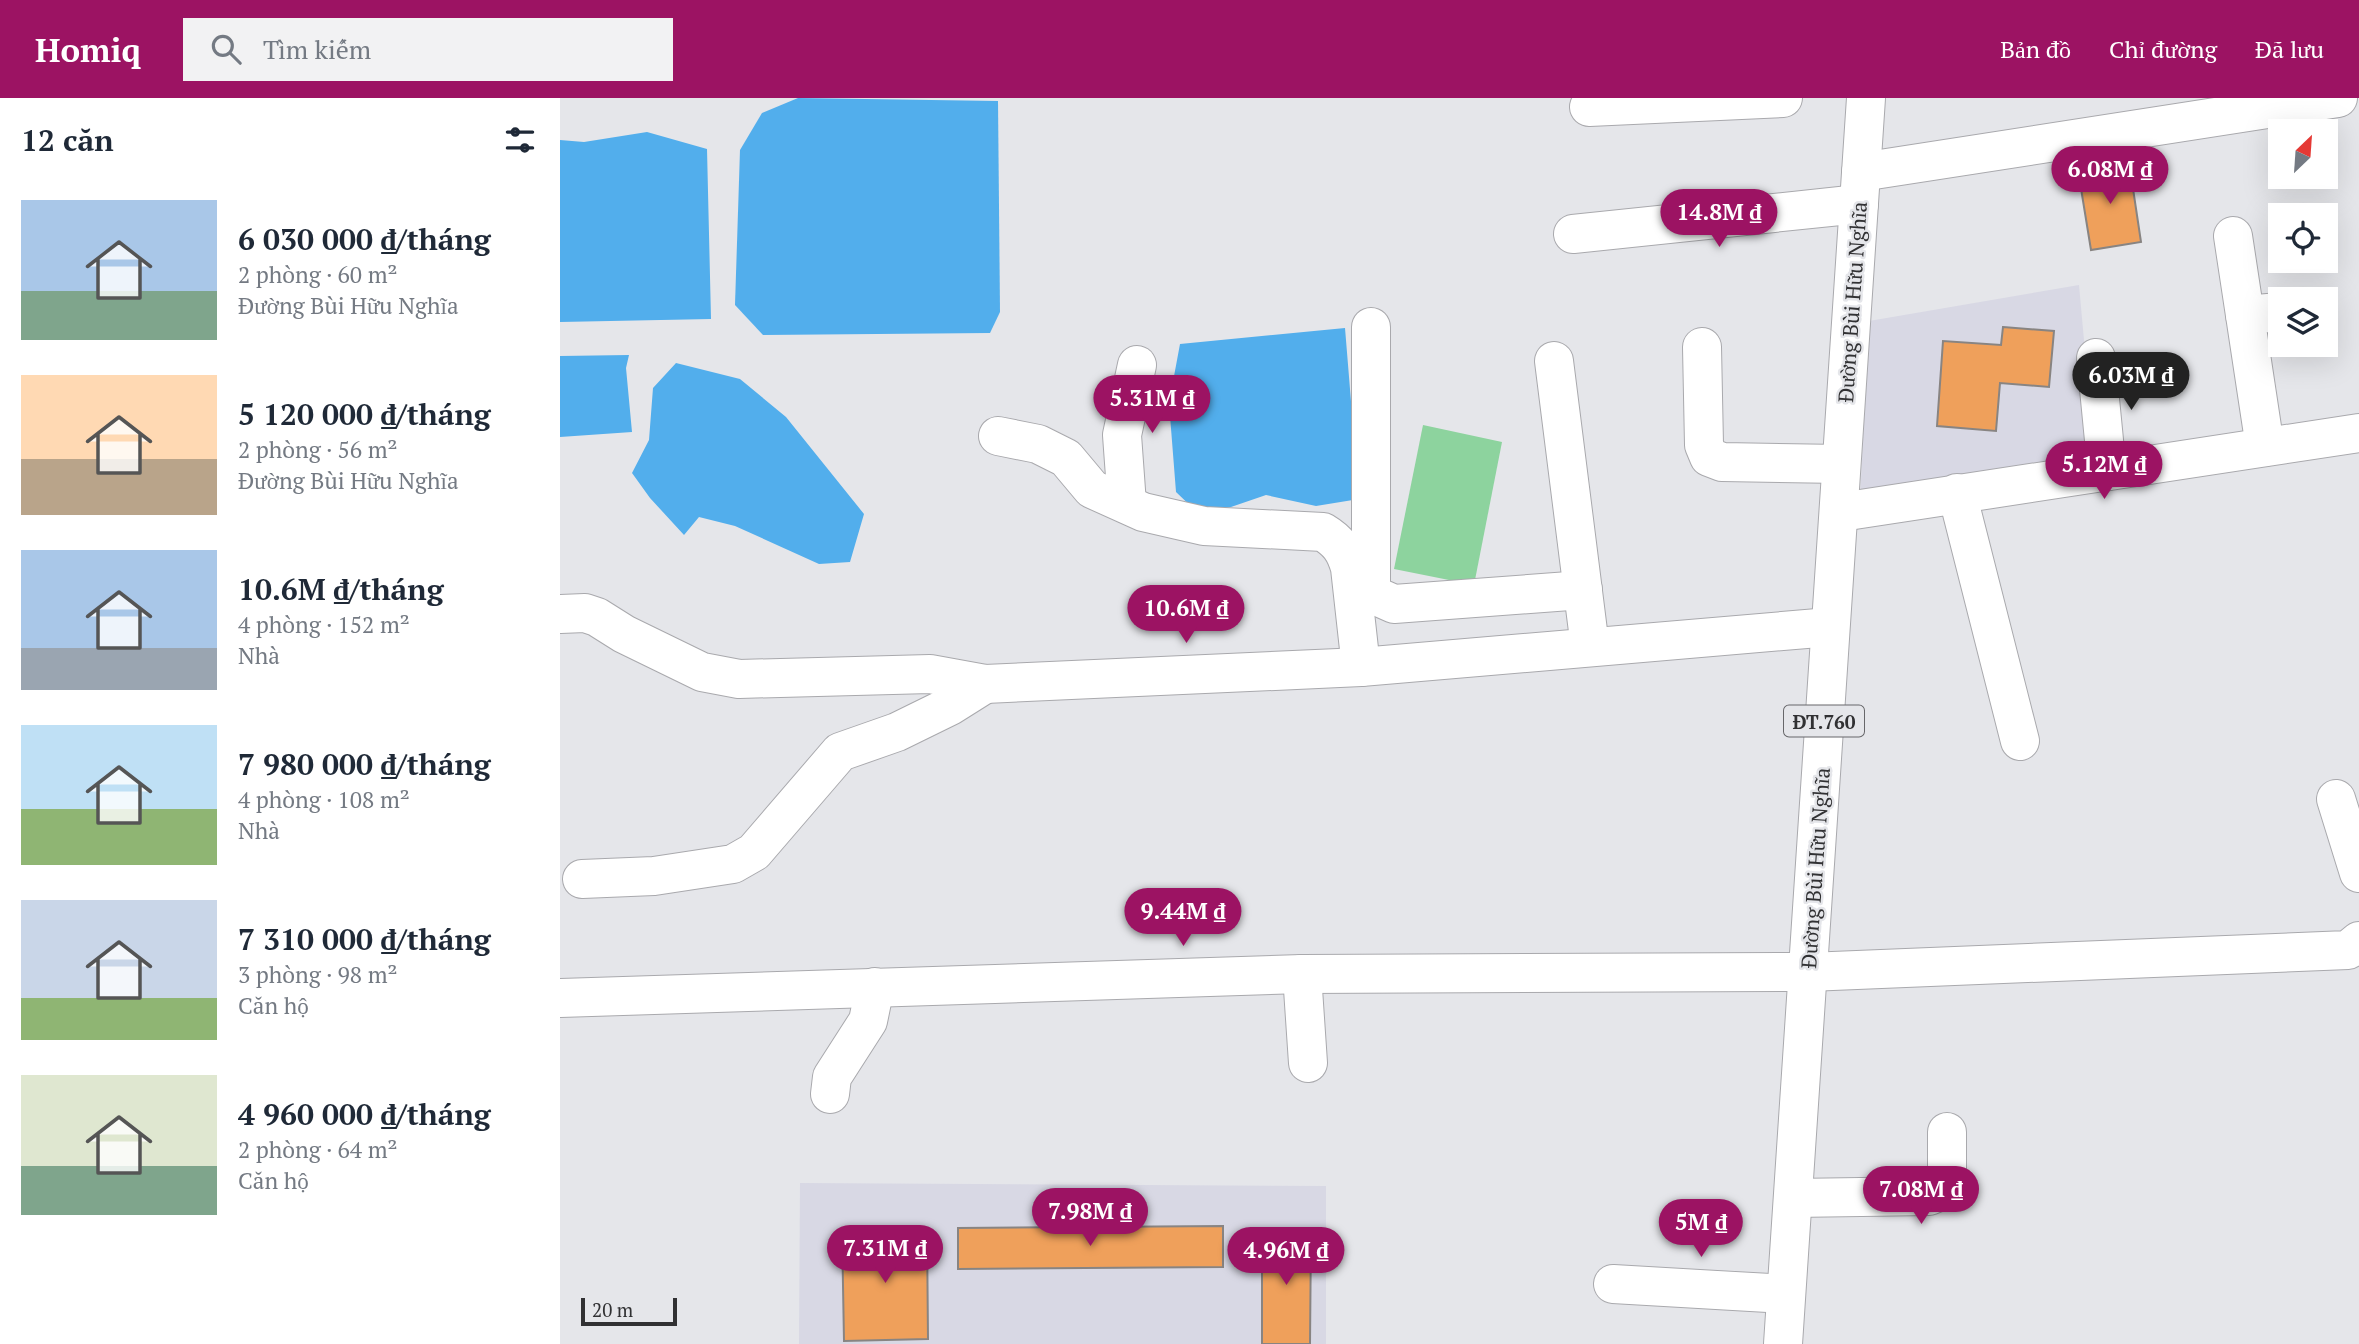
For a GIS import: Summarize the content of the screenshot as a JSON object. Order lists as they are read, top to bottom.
{
  "streets": {
    "street": ["Đường Bùi Hữu Nghĩa", "ĐT.760"]
  },
  "scale_bar": "20 m",
  "north": "top right",
  "page": {
    "header": "Homiq",
    "search": "Tìm kiếm",
    "nav": ["Bản đồ", "Chỉ đường", "Đã lưu"],
    "heading": "12 căn",
    "price": [
      "6.08M ₫",
      "14.8M ₫",
      "6.03M ₫",
      "5.31M ₫",
      "5.12M ₫",
      "10.6M ₫",
      "9.44M ₫",
      "7.08M ₫",
      "7.98M ₫",
      "5M ₫",
      "7.31M ₫",
      "4.96M ₫"
    ],
    "list": [
      {
        "name": "6 030 000 ₫/tháng",
        "note": "2 phòng · 60 m² · Đường Bùi Hữu Nghĩa"
      },
      {
        "name": "5 120 000 ₫/tháng",
        "note": "2 phòng · 56 m² · Đường Bùi Hữu Nghĩa"
      },
      {
        "name": "10.6M ₫/tháng",
        "note": "4 phòng · 152 m² · Nhà"
      },
      {
        "name": "7 980 000 ₫/tháng",
        "note": "4 phòng · 108 m² · Nhà"
      },
      {
        "name": "7 310 000 ₫/tháng",
        "note": "3 phòng · 98 m² · Căn hộ"
      },
      {
        "name": "4 960 000 ₫/tháng",
        "note": "2 phòng · 64 m² · Căn hộ"
      }
    ],
    "scale": "20 m"
  }
}
